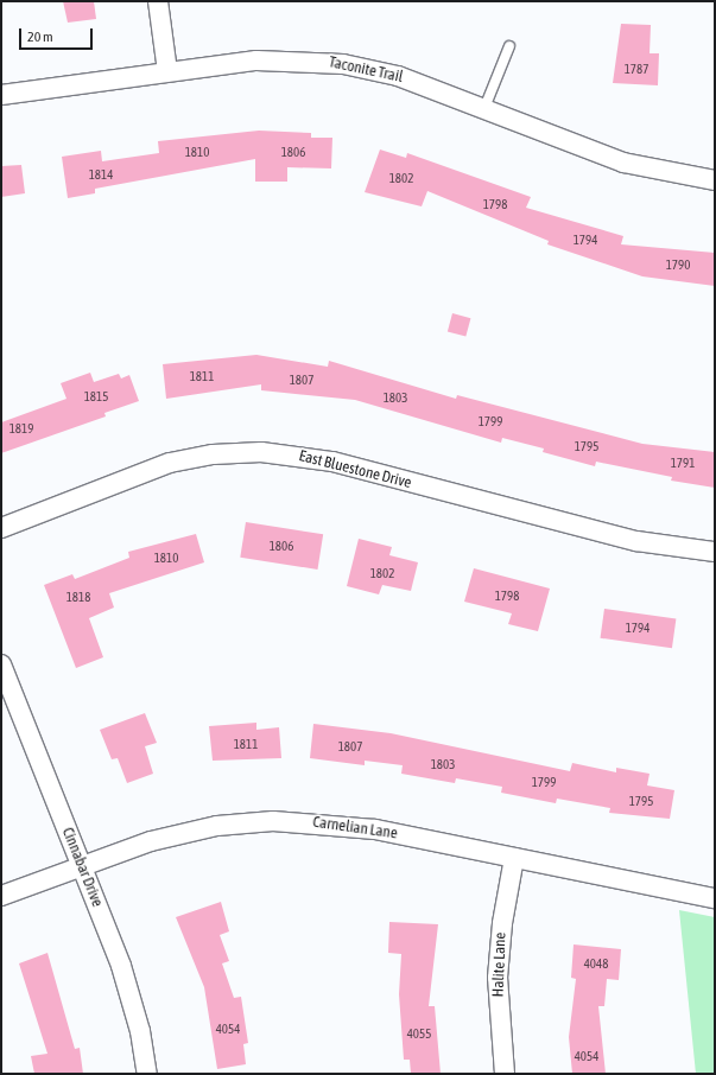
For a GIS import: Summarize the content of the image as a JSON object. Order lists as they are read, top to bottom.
{
  "streets": {
    "street": [
      "Taconite Trail",
      "East Bluestone Drive",
      "Carnelian Lane",
      "Cinnabar Drive",
      "Halite Lane"
    ]
  },
  "crossings": [
    ["Carnelian Lane", "Cinnabar Drive"],
    ["Carnelian Lane", "Halite Lane"]
  ],
  "house_numbers": [
    "1787",
    "1810",
    "1806",
    "1814",
    "1802",
    "1798",
    "1794",
    "1790",
    "1811",
    "1807",
    "1815",
    "1803",
    "1799",
    "1819",
    "1795",
    "1791",
    "1806",
    "1810",
    "1802",
    "1798",
    "1818",
    "1794",
    "1811",
    "1807",
    "1803",
    "1799",
    "1795",
    "4048",
    "4054",
    "4055",
    "4054"
  ],
  "scale_bar": "20 m"
}
